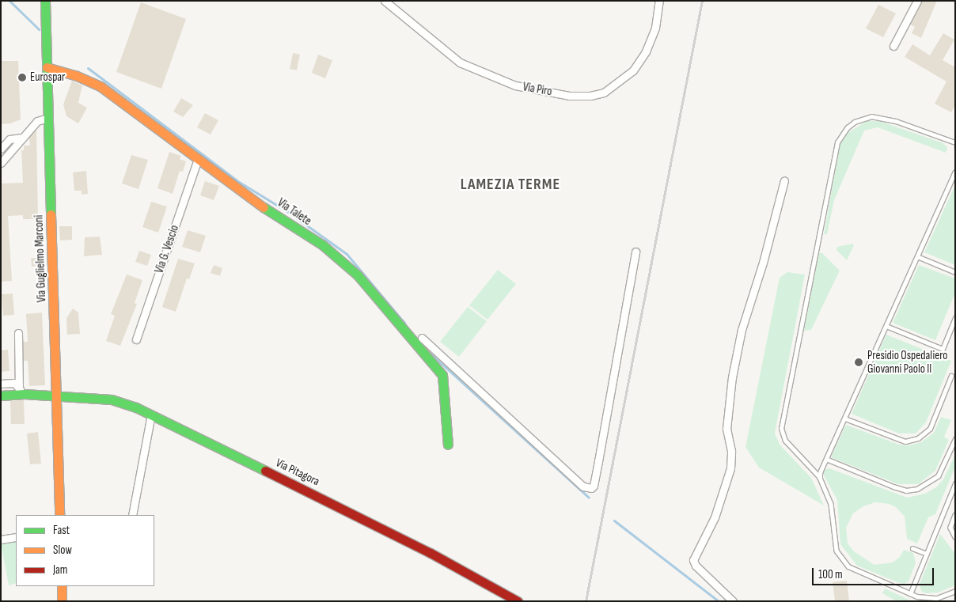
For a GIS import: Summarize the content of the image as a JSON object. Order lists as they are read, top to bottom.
{
  "streets": {
    "street": [
      "Via Piro",
      "Via Talete",
      "Via G. Vescio",
      "Via Guglielmo Marconi",
      "Via Pitagora"
    ]
  },
  "crossings": [
    ["Via Talete", "Via G. Vescio"],
    ["Via Talete", "Via Guglielmo Marconi"],
    ["Via Guglielmo Marconi", "Via Pitagora"]
  ],
  "districts": ["LAMEZIA TERME"],
  "places": ["Eurospar", "Presidio Ospedaliero Giovanni Paolo II"],
  "legend": ["Fast", "Slow", "Jam"],
  "scale_bar": "100 m"
}
